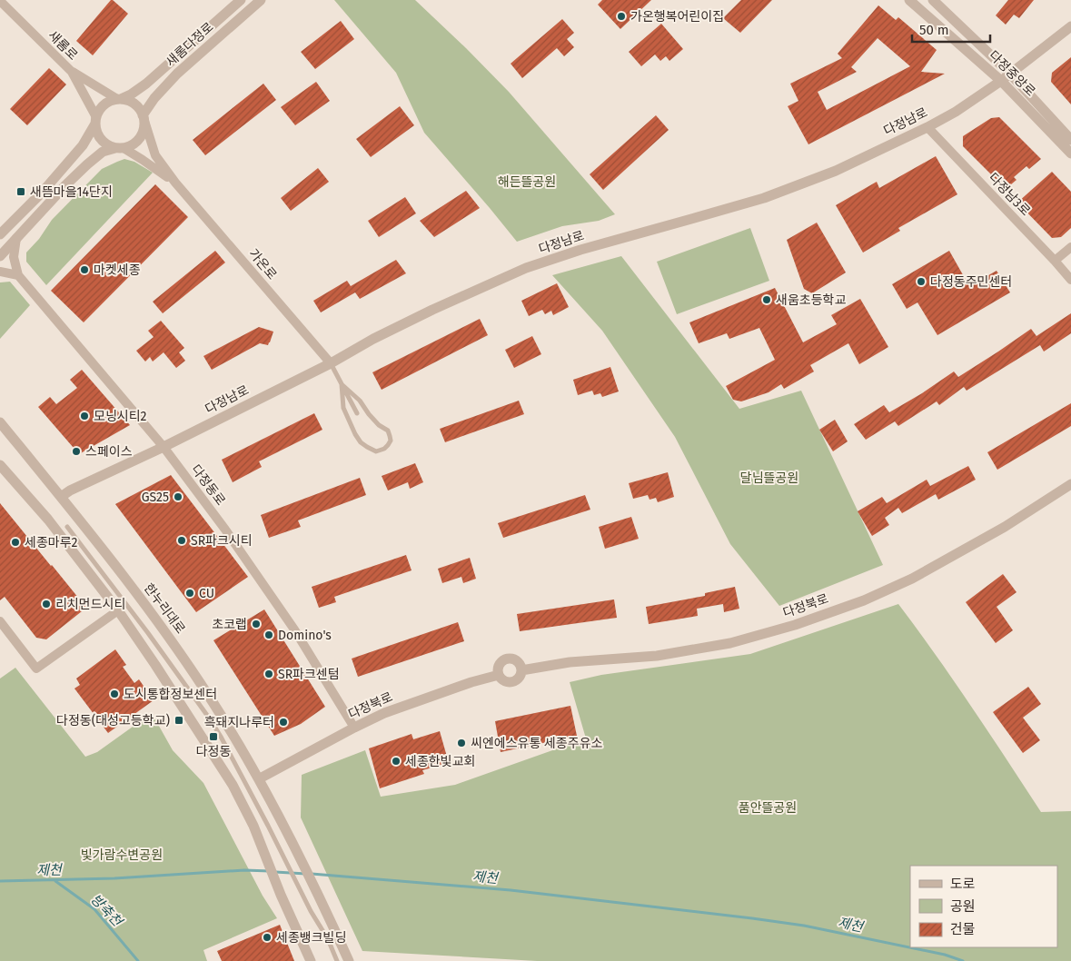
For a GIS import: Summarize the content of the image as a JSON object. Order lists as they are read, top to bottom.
{
  "streets": {
    "street": [
      "새롬다정로",
      "새롬로",
      "다정중앙로",
      "다정남로",
      "다정남3로",
      "가온로",
      "다정동로",
      "다정북로",
      "한누리대로"
    ]
  },
  "crossings": [
    ["새롬다정로", "새롬로"],
    ["다정중앙로", "다정남로"],
    ["다정남로", "다정남3로"],
    ["다정남로", "가온로"],
    ["다정남로", "다정동로"],
    ["다정남로", "한누리대로"],
    ["다정동로", "다정북로"],
    ["다정북로", "한누리대로"]
  ],
  "water": ["제천", "방축천"],
  "parks": [
    "해든뜰공원",
    "달님뜰공원",
    "품안뜰공원",
    "빛가람수변공원"
  ],
  "places": {
    "other": [
      "가온행복어린이집",
      "마켓세종",
      "다정동주민센터",
      "새움초등학교",
      "모닝시티2",
      "스페이스",
      "GS25",
      "SR파크시티",
      "세종마루2",
      "CU",
      "리치먼드시티",
      "초코랩",
      "Domino's",
      "SR파크센텀",
      "도시통합정보센터",
      "흑돼지나루터",
      "씨엔에스유통 세종주유소",
      "세종한빛교회",
      "세종뱅크빌딩"
    ],
    "transit": ["새뜸마을14단지", "다정동(대성고등학교)", "다정동"]
  },
  "legend": ["도로", "공원", "건물"],
  "scale_bar": "50 m"
}
